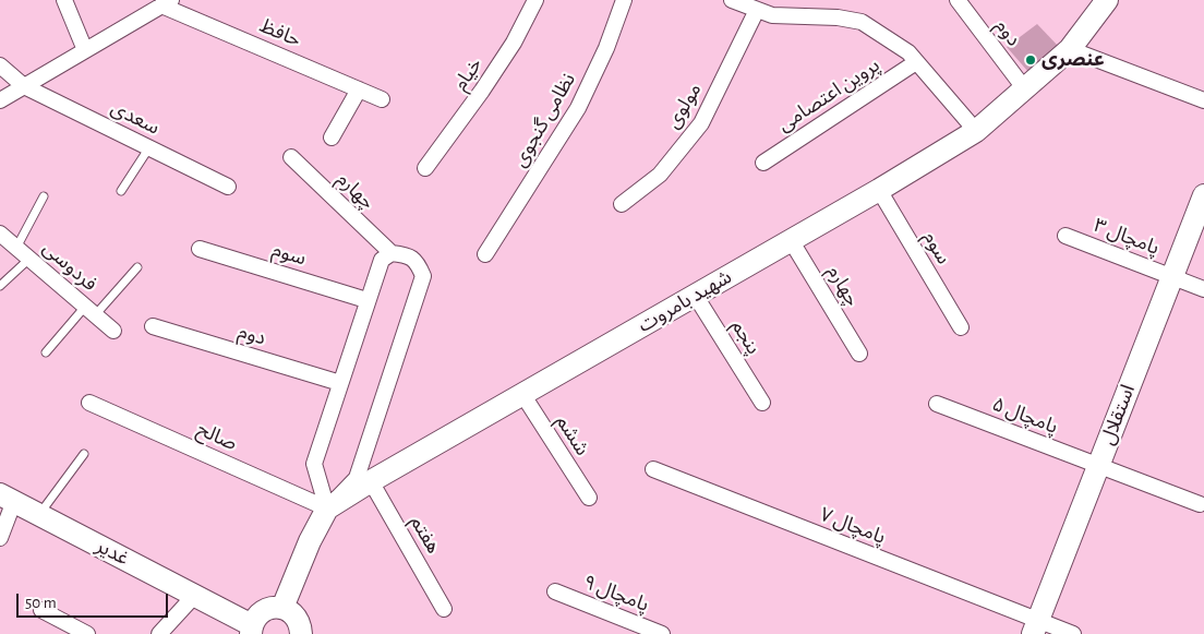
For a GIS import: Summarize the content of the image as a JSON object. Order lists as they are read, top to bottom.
{
  "streets": {
    "main road": ["شهید بامروت", "استقلال", "غدیر"],
    "street": [
      "حافظ",
      "دوم",
      "خیام",
      "پروین اعتصامی",
      "مولوی",
      "سعدی",
      "نظامی گنجوی",
      "چهارم",
      "پامچال ۳",
      "سوم",
      "فردوسی",
      "پنجم",
      "پامچال ۵",
      "ششم",
      "صالح",
      "پامچال ۷",
      "هفتم",
      "پامچال ۹"
    ]
  },
  "crossings": [
    ["دوم", "شهید بامروت"],
    ["چهارم", "شهید بامروت"],
    ["پامچال ۳", "استقلال"],
    ["سوم", "شهید بامروت"],
    ["شهید بامروت", "پنجم"],
    ["شهید بامروت", "ششم"],
    ["شهید بامروت", "صالح"],
    ["شهید بامروت", "هفتم"],
    ["استقلال", "پامچال ۵"],
    ["استقلال", "پامچال ۷"]
  ],
  "places": ["عنصری"],
  "scale_bar": "50 m"
}
